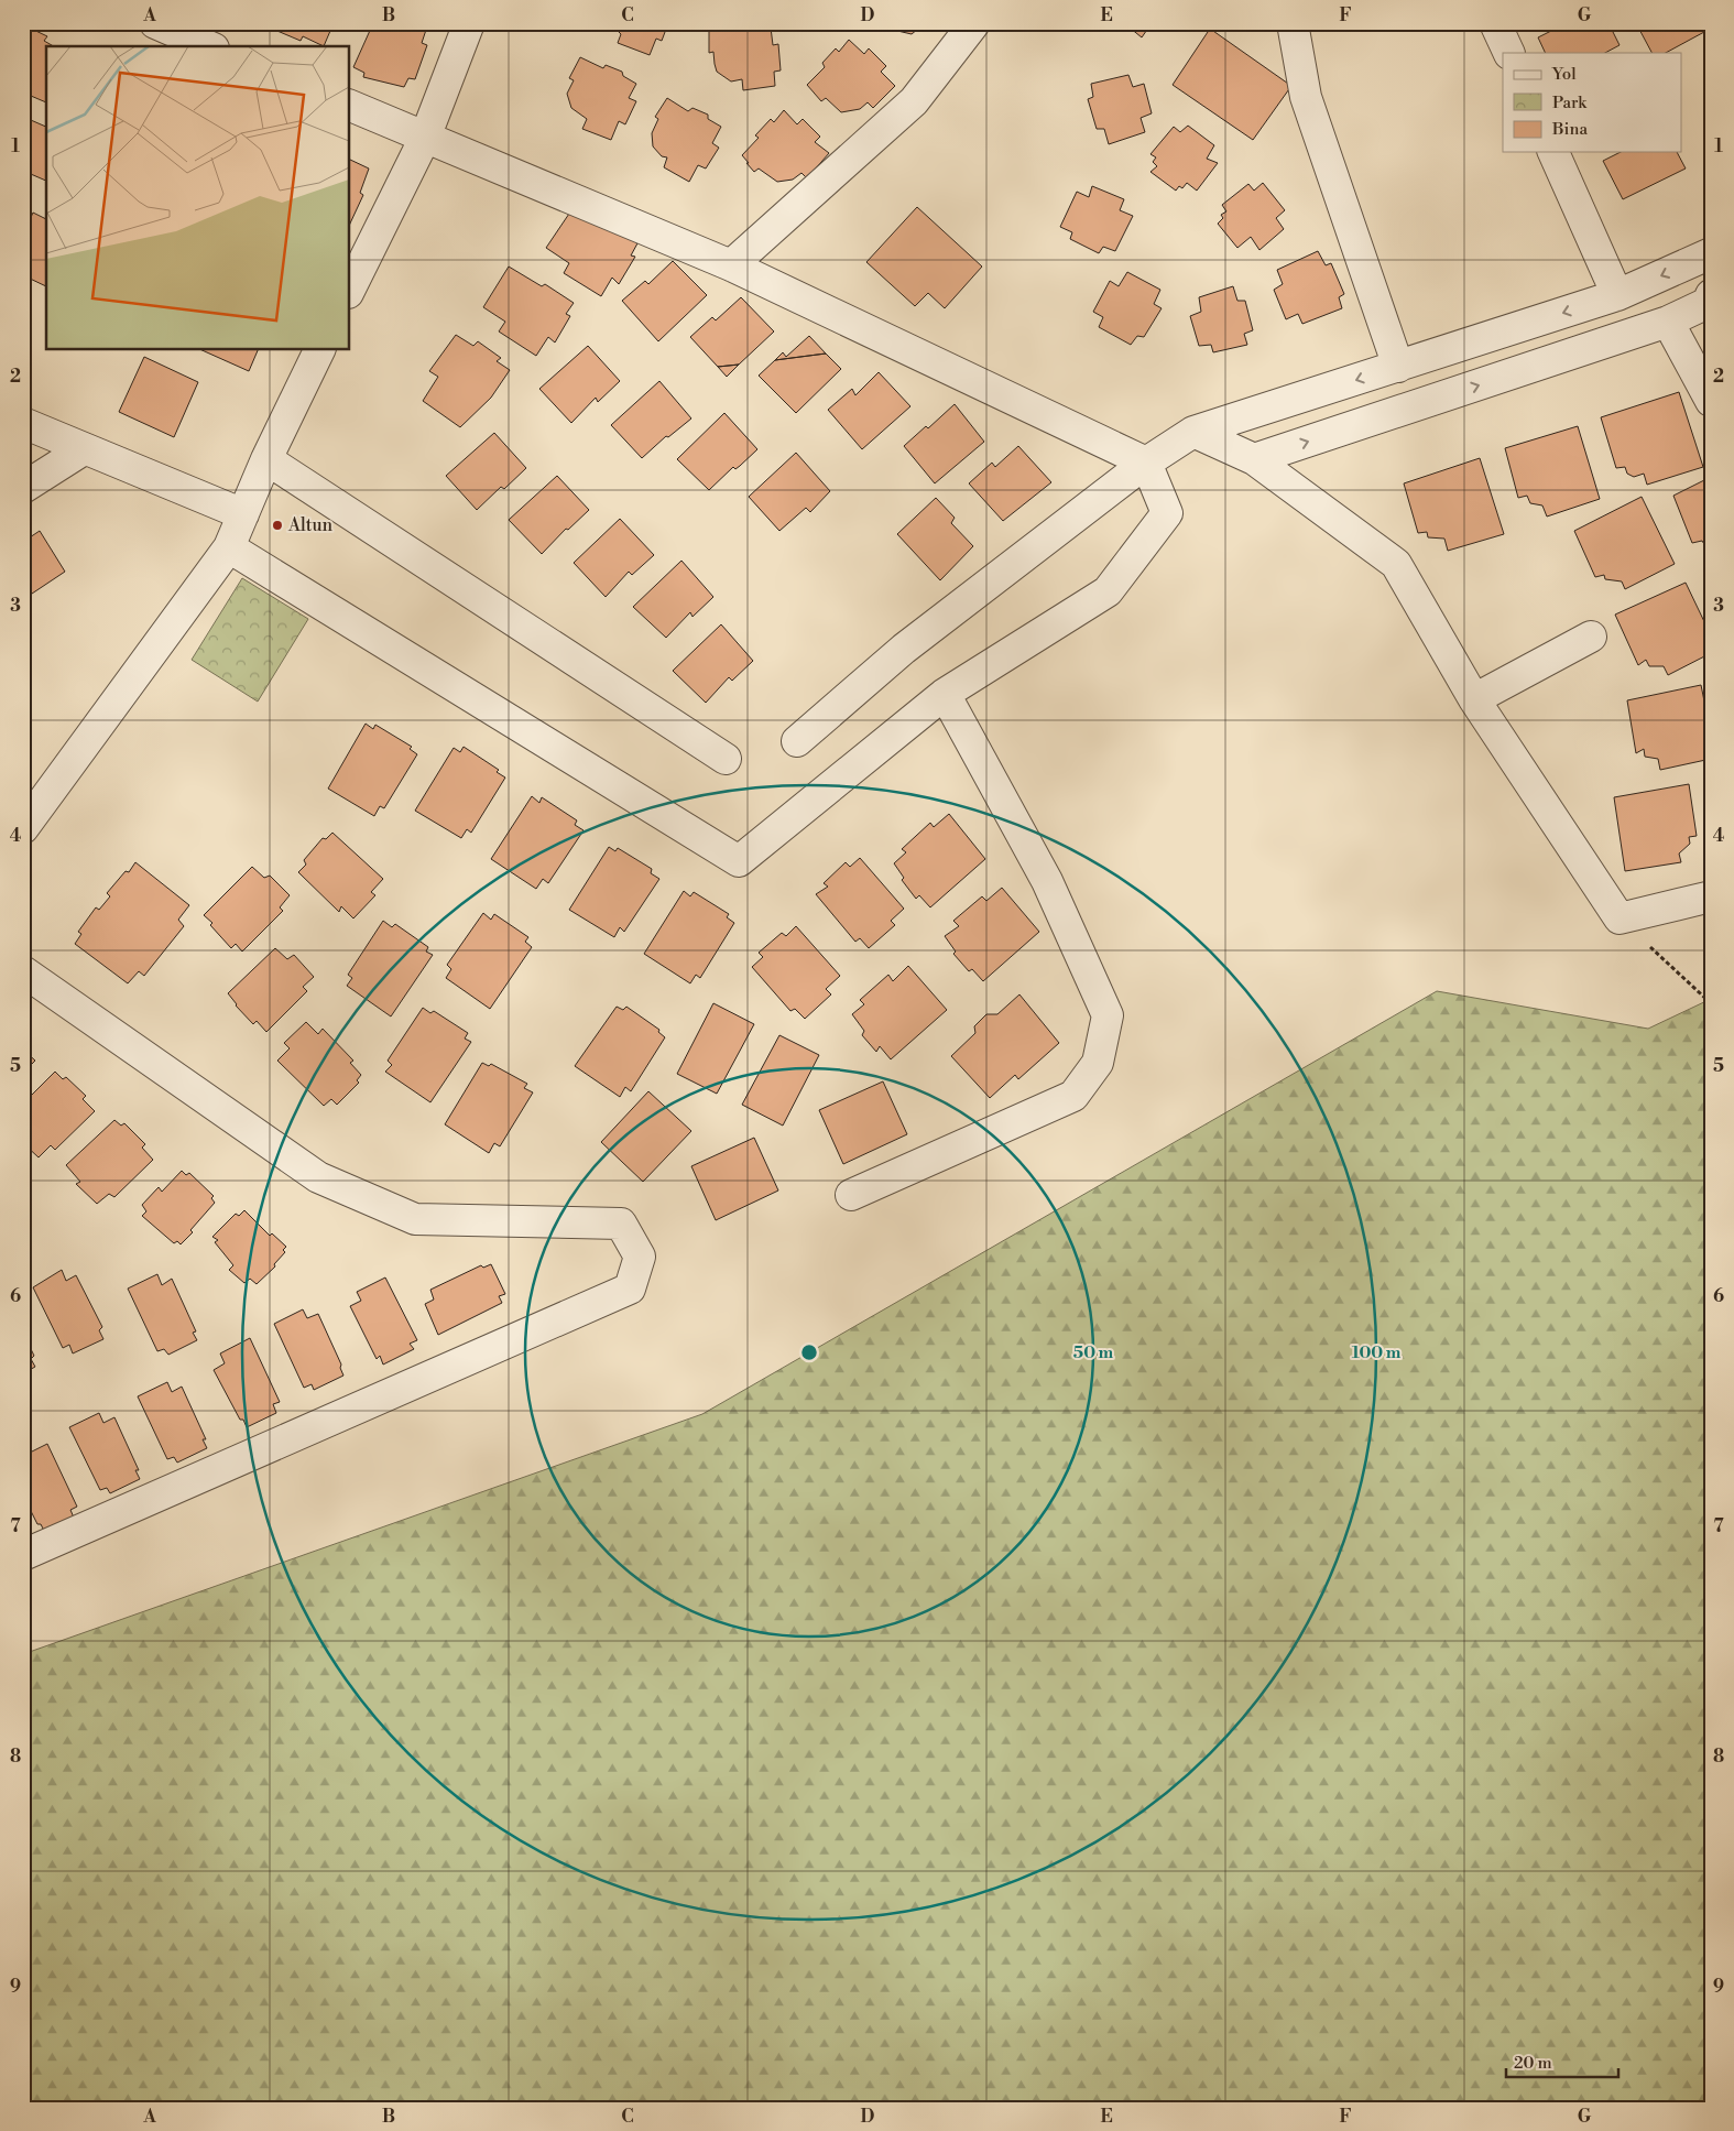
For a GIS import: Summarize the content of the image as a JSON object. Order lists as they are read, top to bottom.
{
  "places": ["Altun"],
  "legend": ["Yol", "Park", "Bina"],
  "scale_bar": "20 m",
  "grid": {
    "columns": [
      "A",
      "B",
      "C",
      "D",
      "E",
      "F",
      "G"
    ],
    "rows": [
      "1",
      "2",
      "3",
      "4",
      "5",
      "6",
      "7",
      "8",
      "9"
    ]
  },
  "rings": ["50 m", "100 m"]
}
